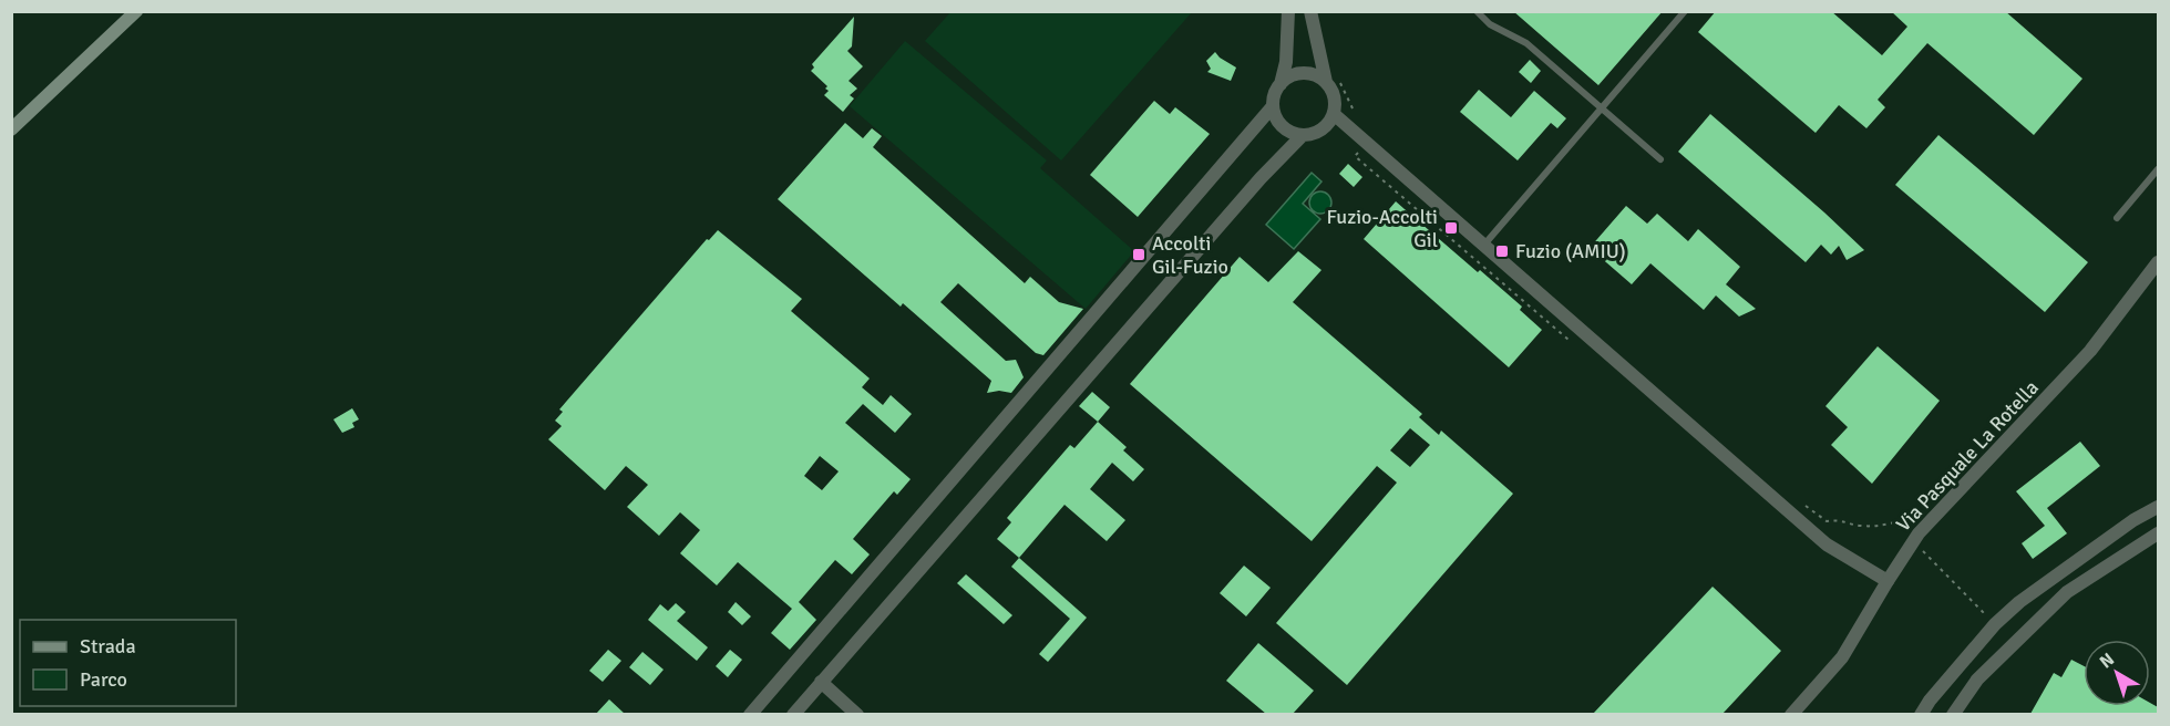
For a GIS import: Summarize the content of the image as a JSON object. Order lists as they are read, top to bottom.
{
  "streets": {
    "street": ["Via Pasquale La Rotella"]
  },
  "places": {
    "transit": ["Fuzio-Accolti Gil", "Fuzio (AMIU)", "Accolti Gil-Fuzio"]
  },
  "legend": ["Strada", "Parco"],
  "north": "top left"
}
